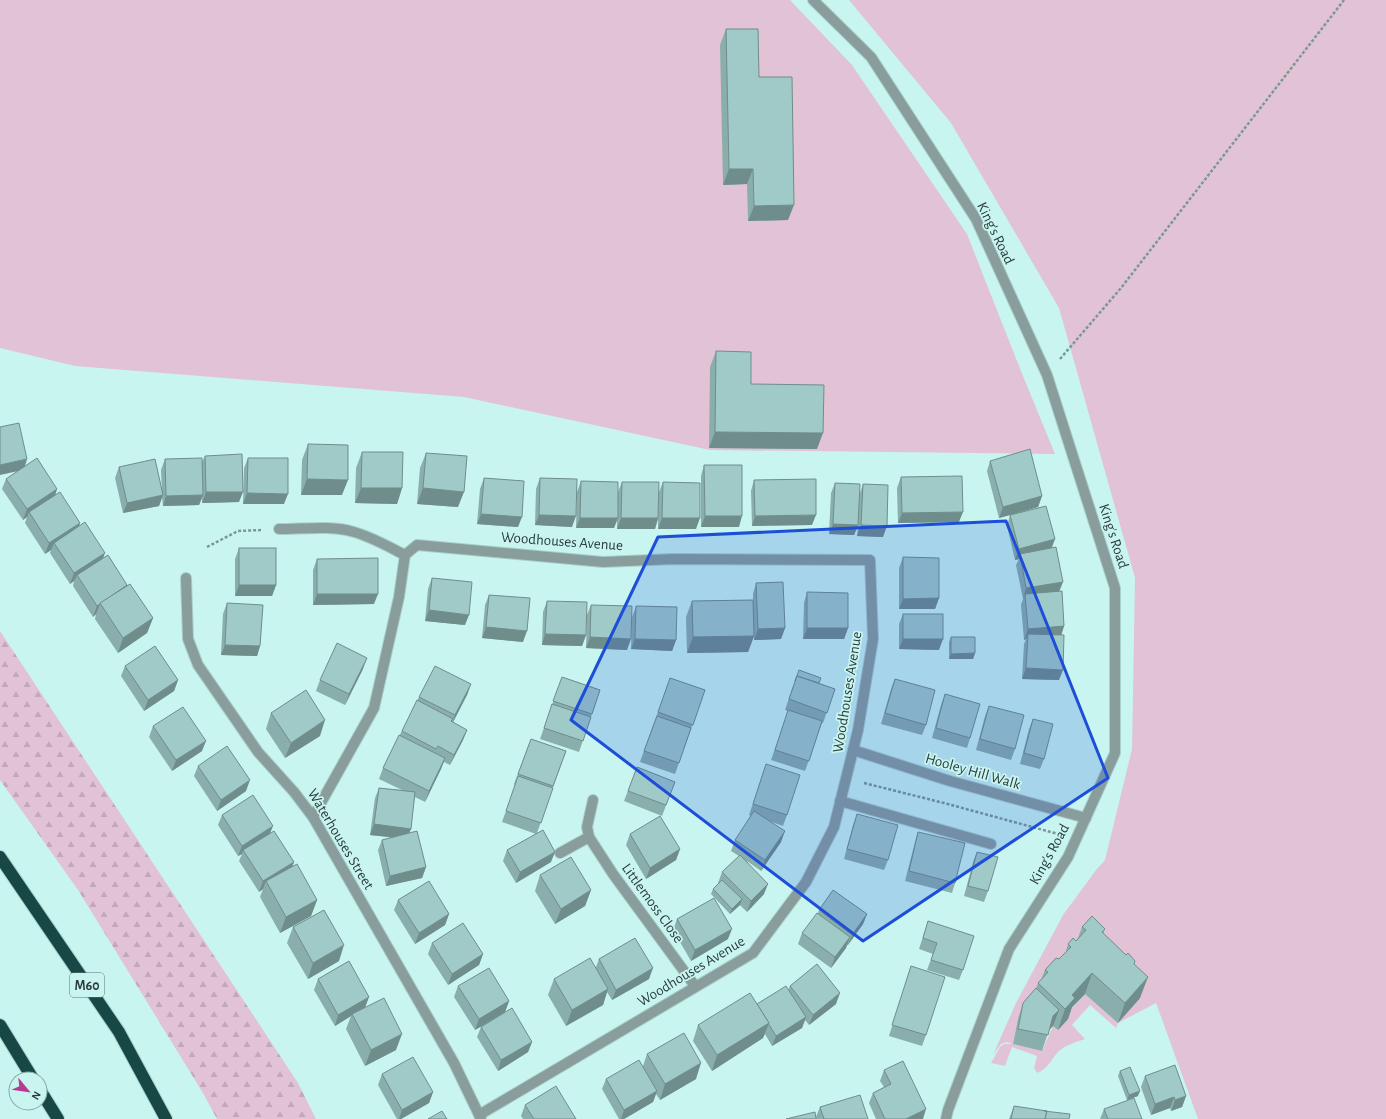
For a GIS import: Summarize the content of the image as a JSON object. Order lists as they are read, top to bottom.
{
  "streets": {
    "highway": ["M60"],
    "street": [
      "King's Road",
      "Woodhouses Avenue",
      "Hooley Hill Walk",
      "Waterhouses Street",
      "Littlemoss Close"
    ]
  },
  "crossings": [
    ["King's Road", "Hooley Hill Walk"],
    ["Woodhouses Avenue", "Hooley Hill Walk"],
    ["Woodhouses Avenue", "Waterhouses Street"],
    ["Woodhouses Avenue", "Littlemoss Close"]
  ],
  "north": "bottom right"
}
